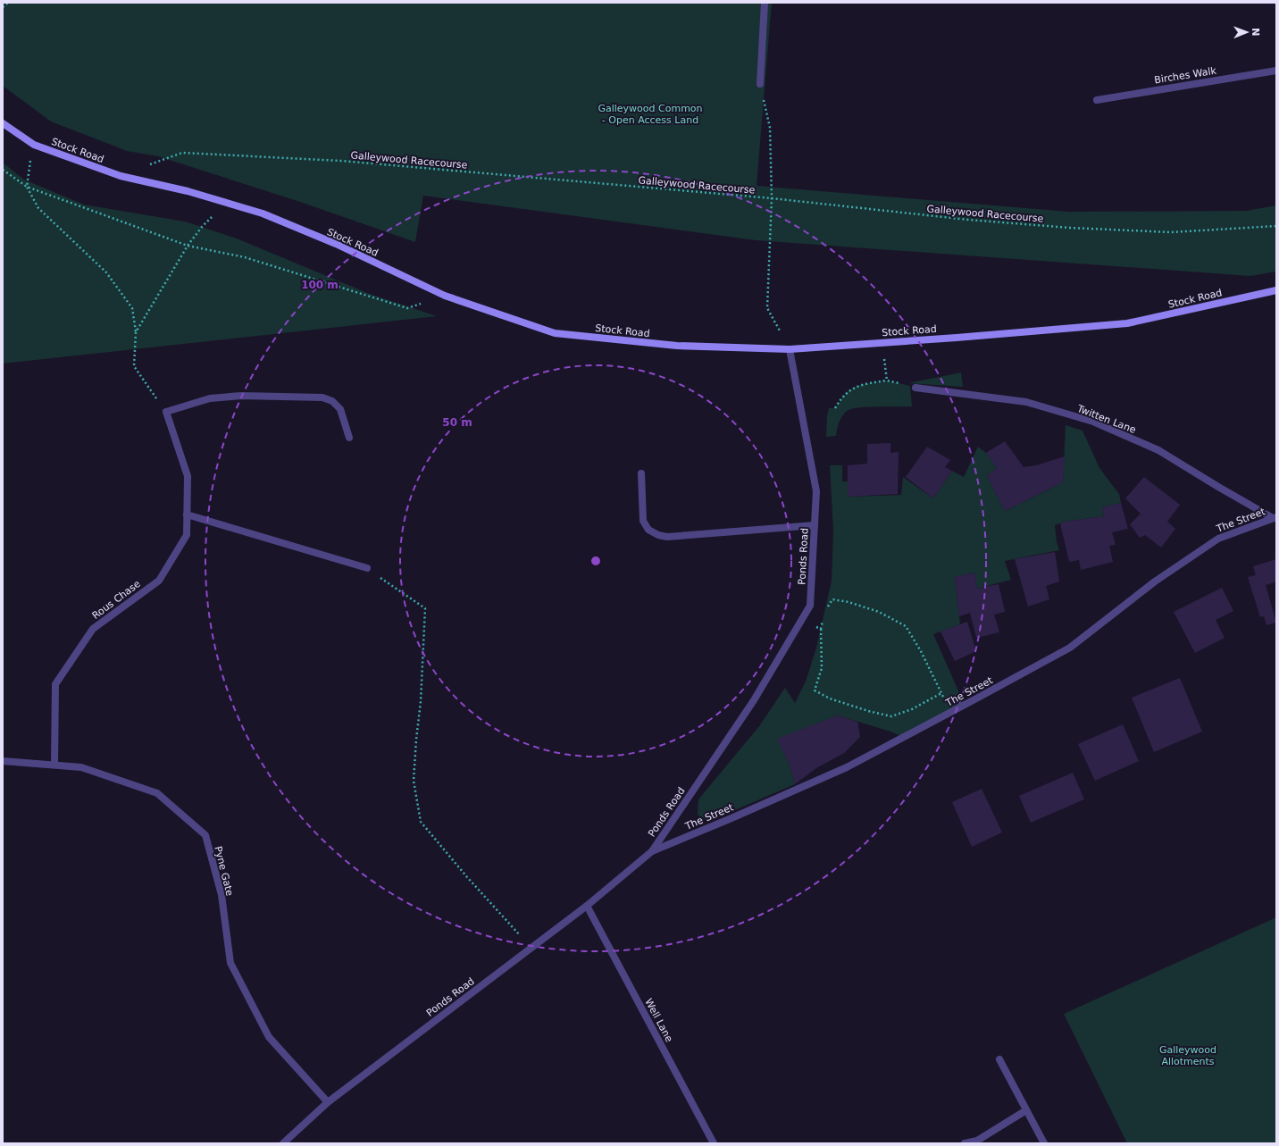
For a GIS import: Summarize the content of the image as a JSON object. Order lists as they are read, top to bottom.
{
  "streets": {
    "main road": ["Stock Road"],
    "street": [
      "Birches Walk",
      "Twitten Lane",
      "The Street",
      "Ponds Road",
      "Rous Chase",
      "Pyne Gate",
      "Well Lane"
    ],
    "path": ["Galleywood Racecourse"]
  },
  "crossings": [
    ["Stock Road", "Galleywood Racecourse"],
    ["Stock Road", "Ponds Road"],
    ["Twitten Lane", "The Street"],
    ["The Street", "Ponds Road"],
    ["Ponds Road", "Pyne Gate"],
    ["Ponds Road", "Well Lane"],
    ["Rous Chase", "Pyne Gate"]
  ],
  "parks": ["Galleywood Common - Open Access Land", "Galleywood Allotments"],
  "north": "right",
  "rings": ["100 m", "50 m"]
}
